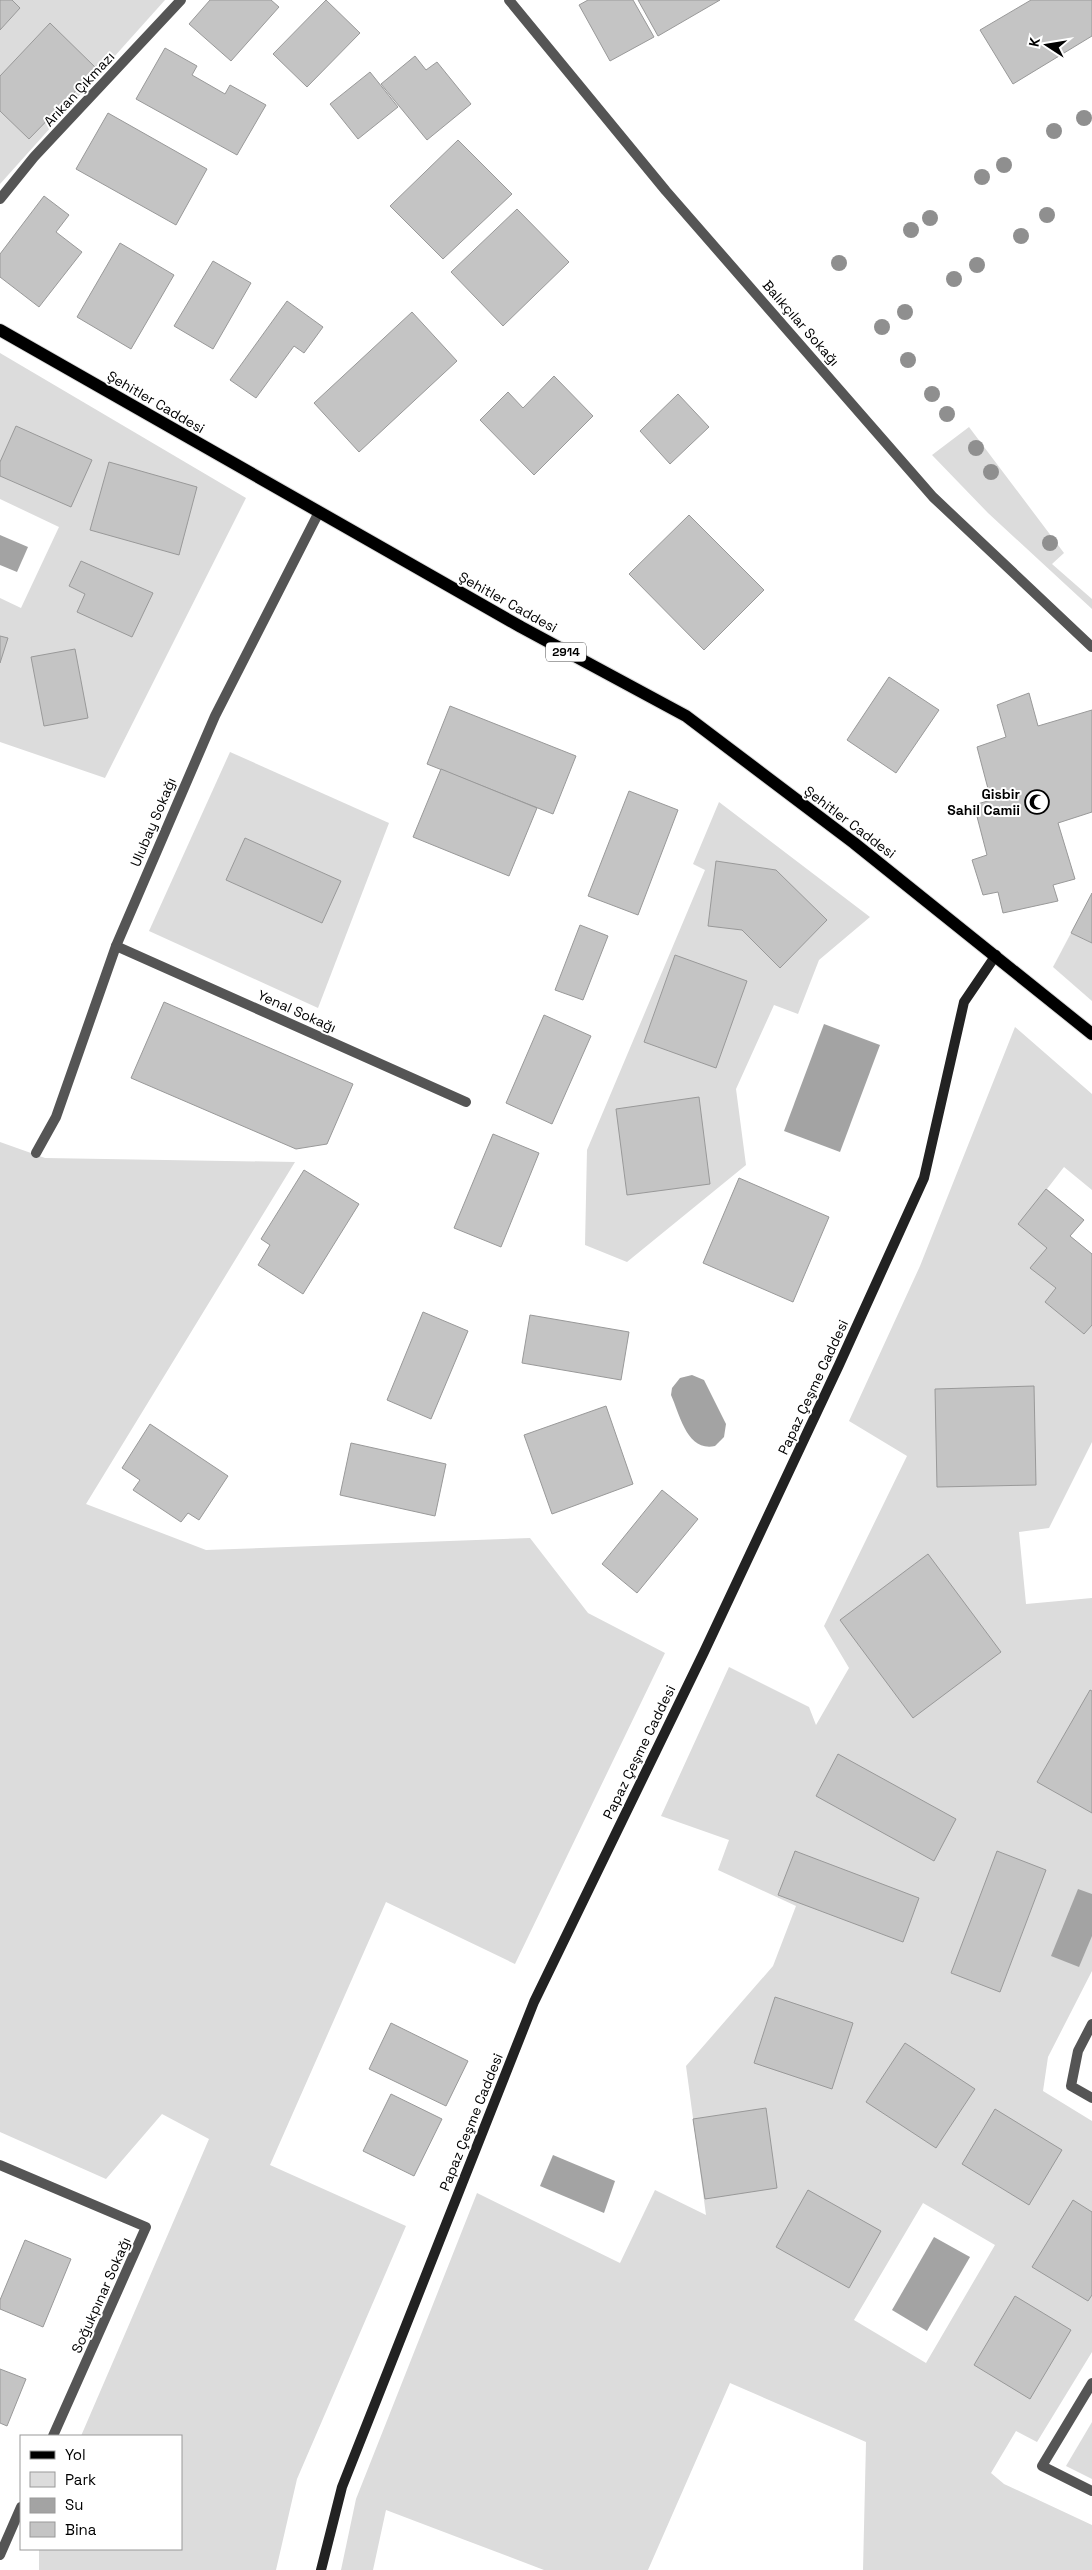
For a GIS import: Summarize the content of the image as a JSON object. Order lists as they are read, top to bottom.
{
  "streets": {
    "main road": ["Şehitler Caddesi", "2914"],
    "street": [
      "Arıkan Çıkmazı",
      "Balıkçılar Sokağı",
      "Ulubay Sokağı",
      "Yenal Sokağı",
      "Papaz Çeşme Caddesi",
      "Soğukpınar Sokağı"
    ]
  },
  "crossings": [
    ["Şehitler Caddesi", "Ulubay Sokağı"],
    ["Şehitler Caddesi", "Papaz Çeşme Caddesi"],
    ["Ulubay Sokağı", "Yenal Sokağı"]
  ],
  "places": {
    "mosque": ["Gisbir Sahil Camii"]
  },
  "legend": [
    "Yol",
    "Park",
    "Su",
    "Bina"
  ],
  "north": "left"
}
